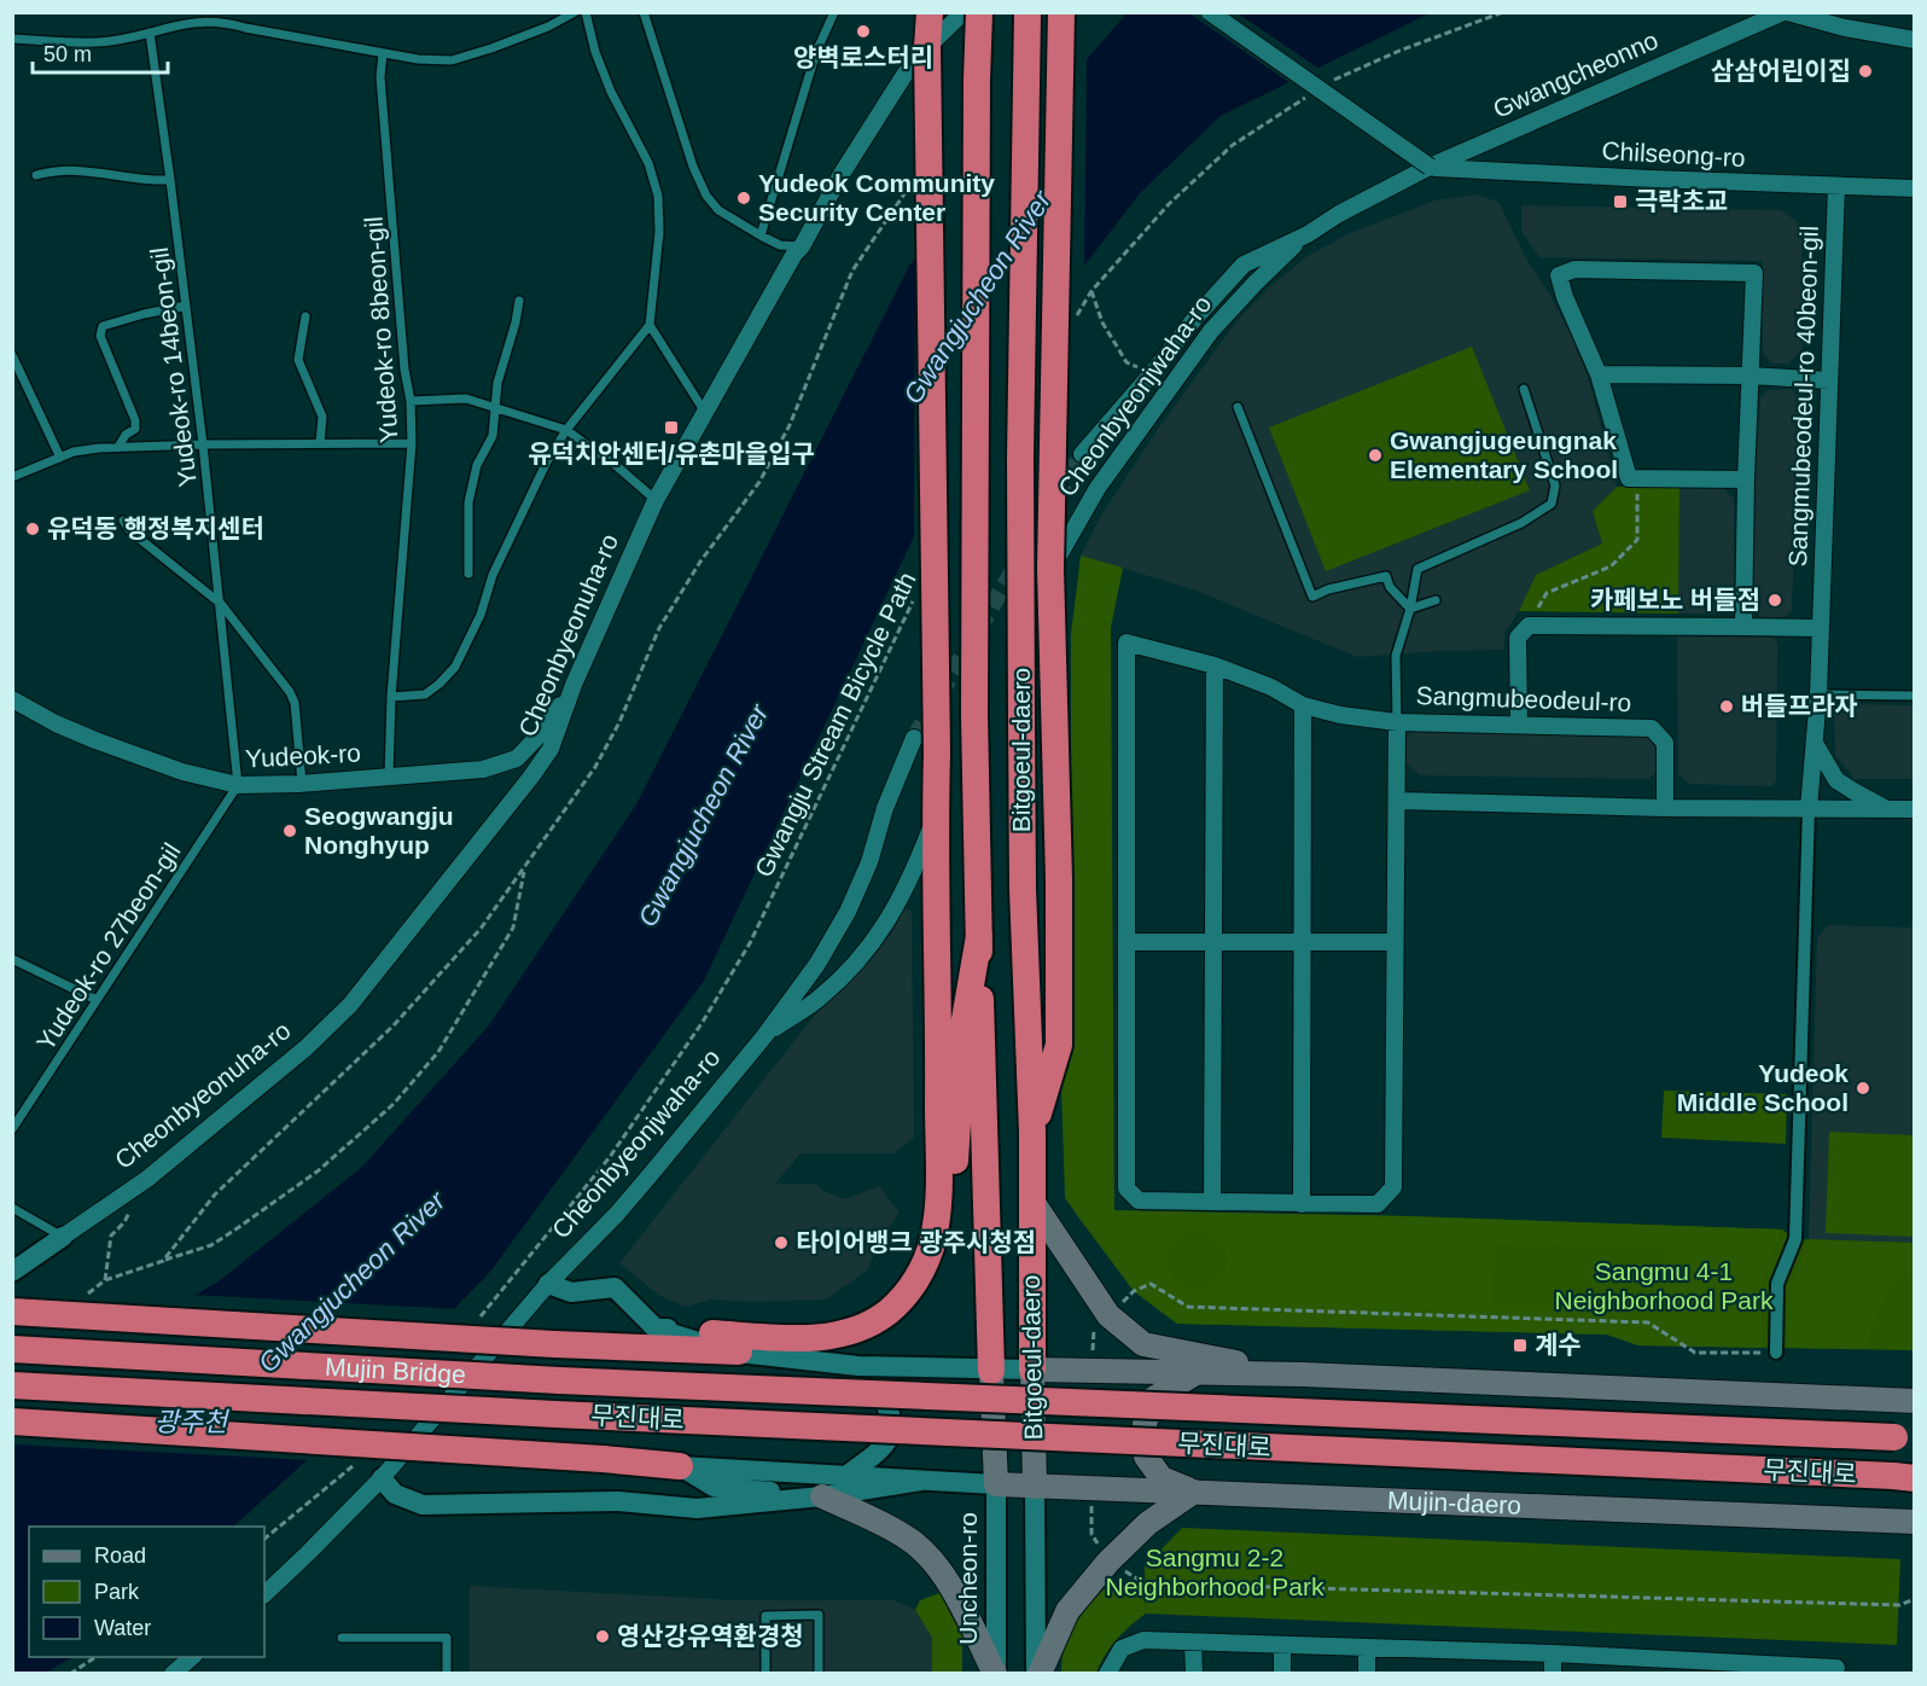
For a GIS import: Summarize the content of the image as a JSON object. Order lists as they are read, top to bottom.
{
  "streets": {
    "highway": ["Bitgoeul-daero", "Mujin Bridge", "무진대로"],
    "main road": ["Mujin-daero"],
    "street": [
      "Gwangcheonno",
      "Chilseong-ro",
      "Cheonbyeonjwaha-ro",
      "Sangmubeodeul-ro 40beon-gil",
      "Cheonbyeonuha-ro",
      "Sangmubeodeul-ro",
      "Yudeok-ro",
      "Uncheon-ro"
    ],
    "lane": ["Yudeok-ro 8beon-gil", "Yudeok-ro 14beon-gil", "Yudeok-ro 27beon-gil"],
    "path": ["Gwangju Stream Bicycle Path"]
  },
  "crossings": [
    ["Gwangcheonno", "Chilseong-ro"],
    ["Gwangcheonno", "Cheonbyeonjwaha-ro"],
    ["Chilseong-ro", "Cheonbyeonjwaha-ro"],
    ["Chilseong-ro", "Sangmubeodeul-ro 40beon-gil"],
    ["Yudeok-ro 8beon-gil", "Yudeok-ro"],
    ["Yudeok-ro 14beon-gil", "Yudeok-ro"],
    ["Yudeok-ro 14beon-gil", "Yudeok-ro 27beon-gil"],
    ["Cheonbyeonuha-ro", "Yudeok-ro"],
    ["Bitgoeul-daero", "Mujin-daero"],
    ["Bitgoeul-daero", "Uncheon-ro"],
    ["Yudeok-ro", "Yudeok-ro 27beon-gil"],
    ["Mujin Bridge", "무진대로"],
    ["Mujin-daero", "Uncheon-ro"]
  ],
  "water": ["Gwangjucheon River", "광주천"],
  "parks": ["Sangmu 4-1 Neighborhood Park", "Sangmu 2-2 Neighborhood Park"],
  "places": {
    "other": [
      "양벽로스터리",
      "삼삼어린이집",
      "Yudeok Community Security Center",
      "Gwangjugeungnak Elementary School",
      "유덕동 행정복지센터",
      "카페보노 버들점",
      "버들프라자",
      "Seogwangju Nonghyup",
      "Yudeok Middle School",
      "타이어뱅크 광주시청점",
      "영산강유역환경청"
    ],
    "transit": ["극락초교", "유덕치안센터/유촌마을입구", "계수"]
  },
  "legend": ["Road", "Park", "Water"],
  "scale_bar": "50 m"
}
